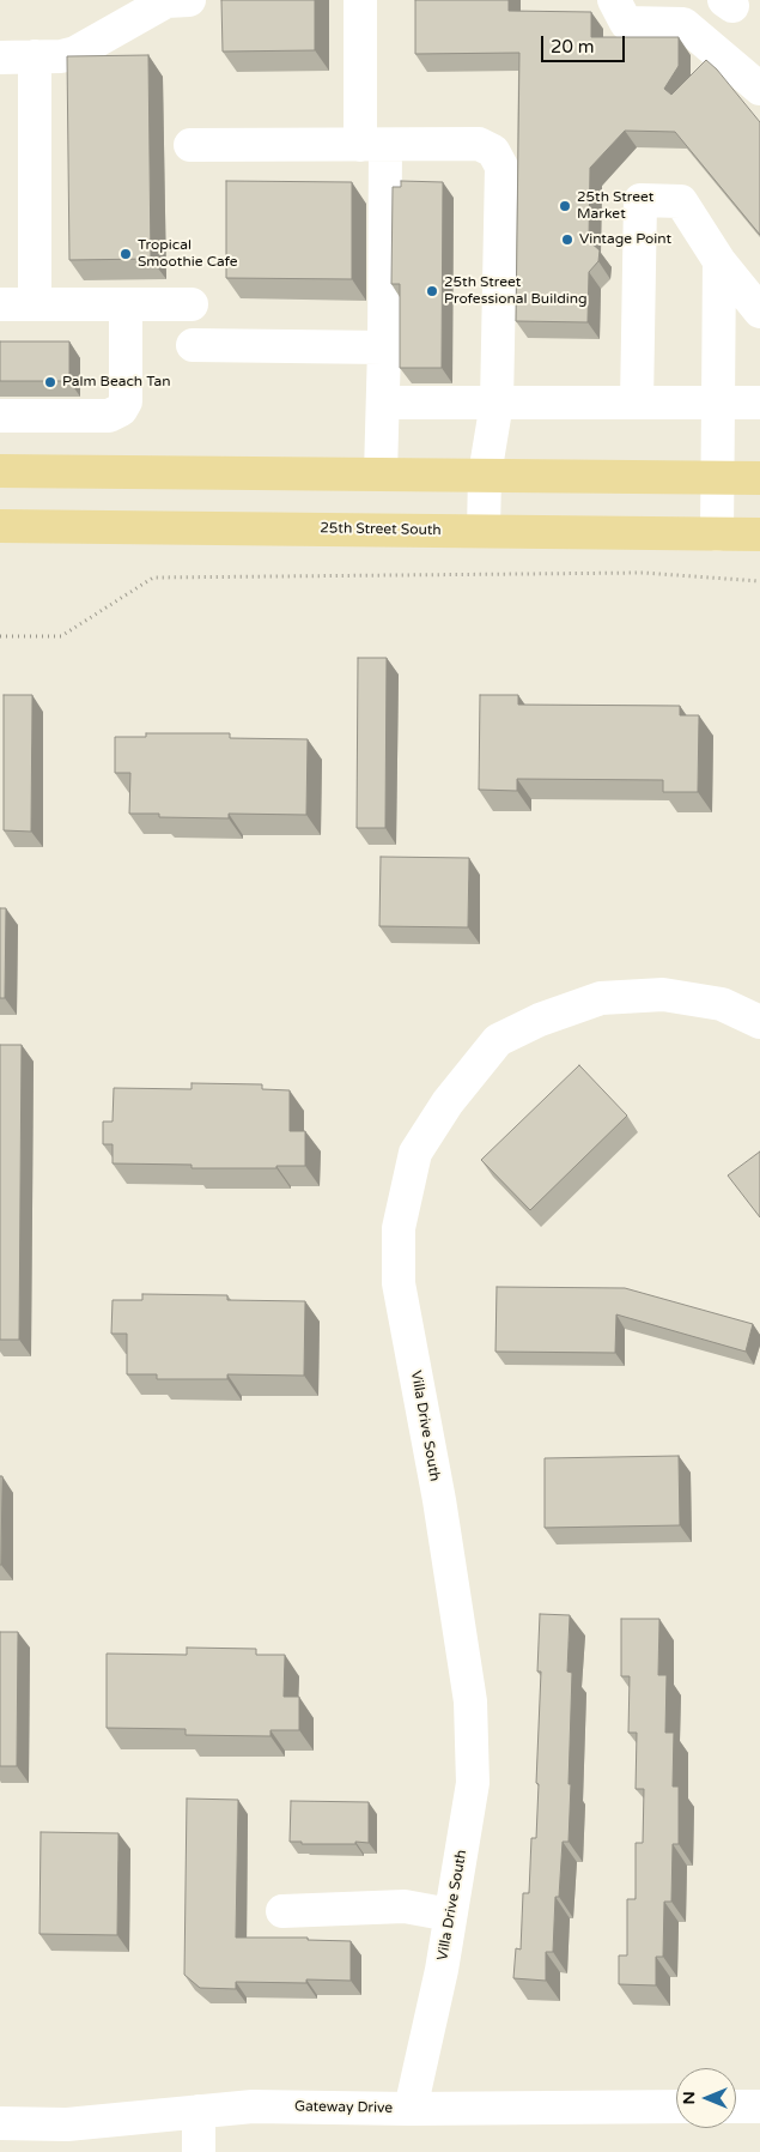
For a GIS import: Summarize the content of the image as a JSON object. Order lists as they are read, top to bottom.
{
  "streets": {
    "main road": ["25th Street South"],
    "street": ["Villa Drive South", "Gateway Drive"]
  },
  "crossings": [
    ["Villa Drive South", "Gateway Drive"]
  ],
  "places": [
    "25th Street Market",
    "Vintage Point",
    "Tropical Smoothie Cafe",
    "25th Street Professional Building",
    "Palm Beach Tan"
  ],
  "scale_bar": "20 m",
  "north": "left"
}
